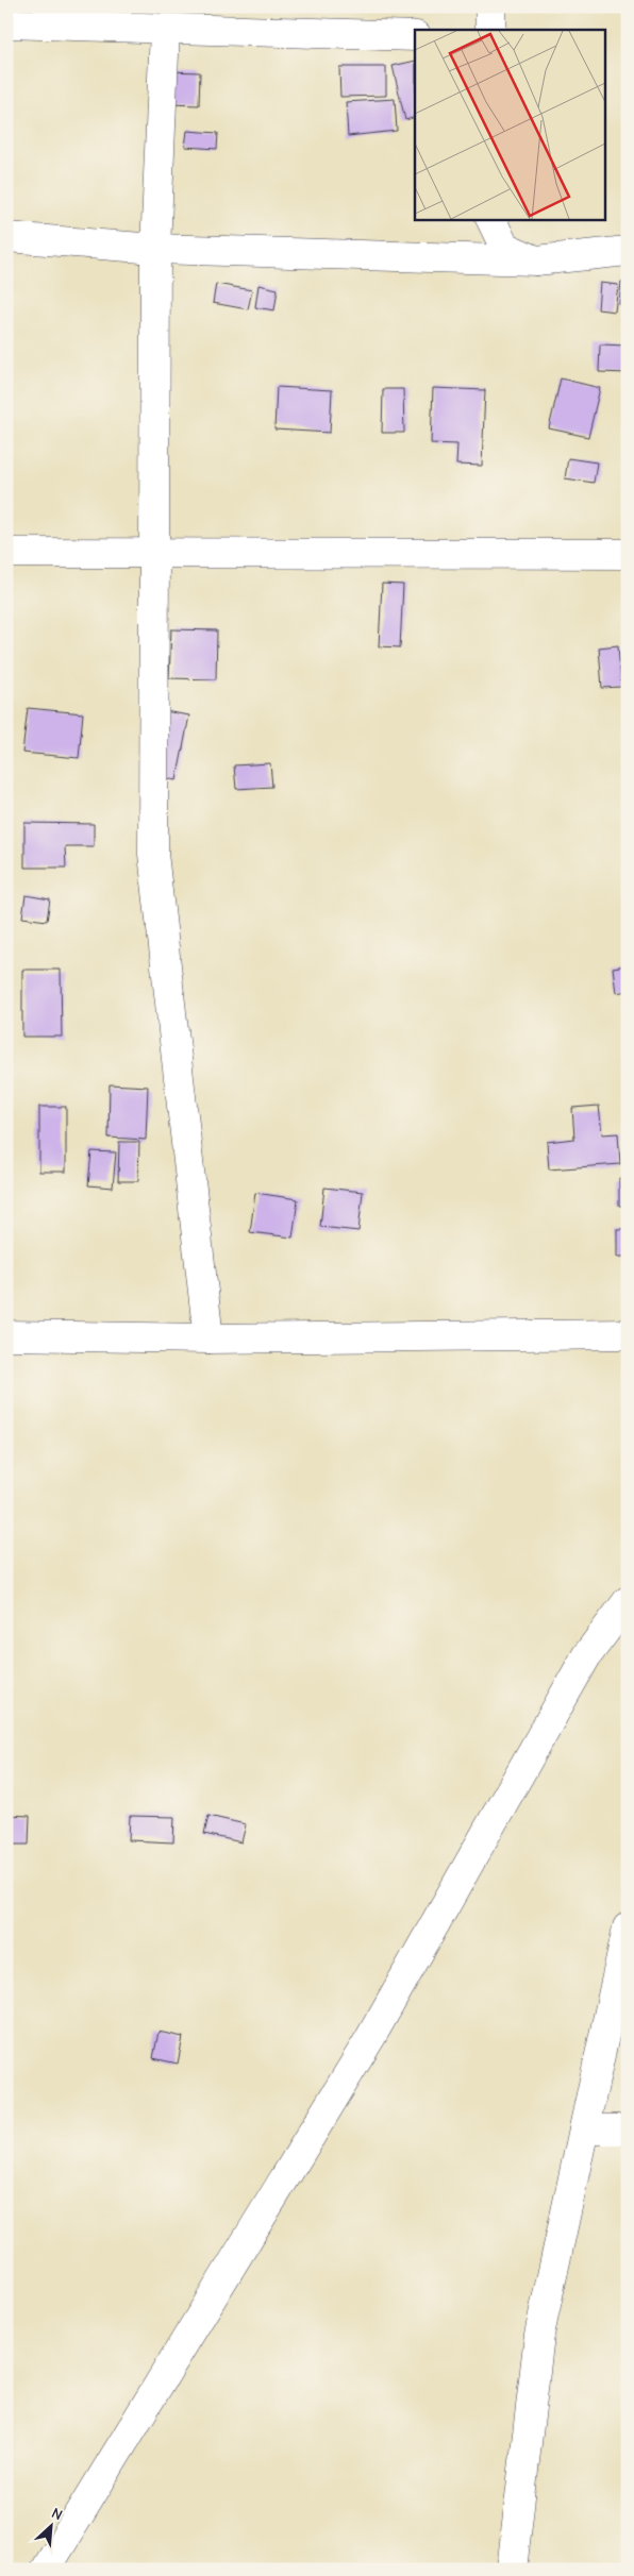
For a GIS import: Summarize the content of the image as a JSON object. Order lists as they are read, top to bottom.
{
  "north": "top right"
}
